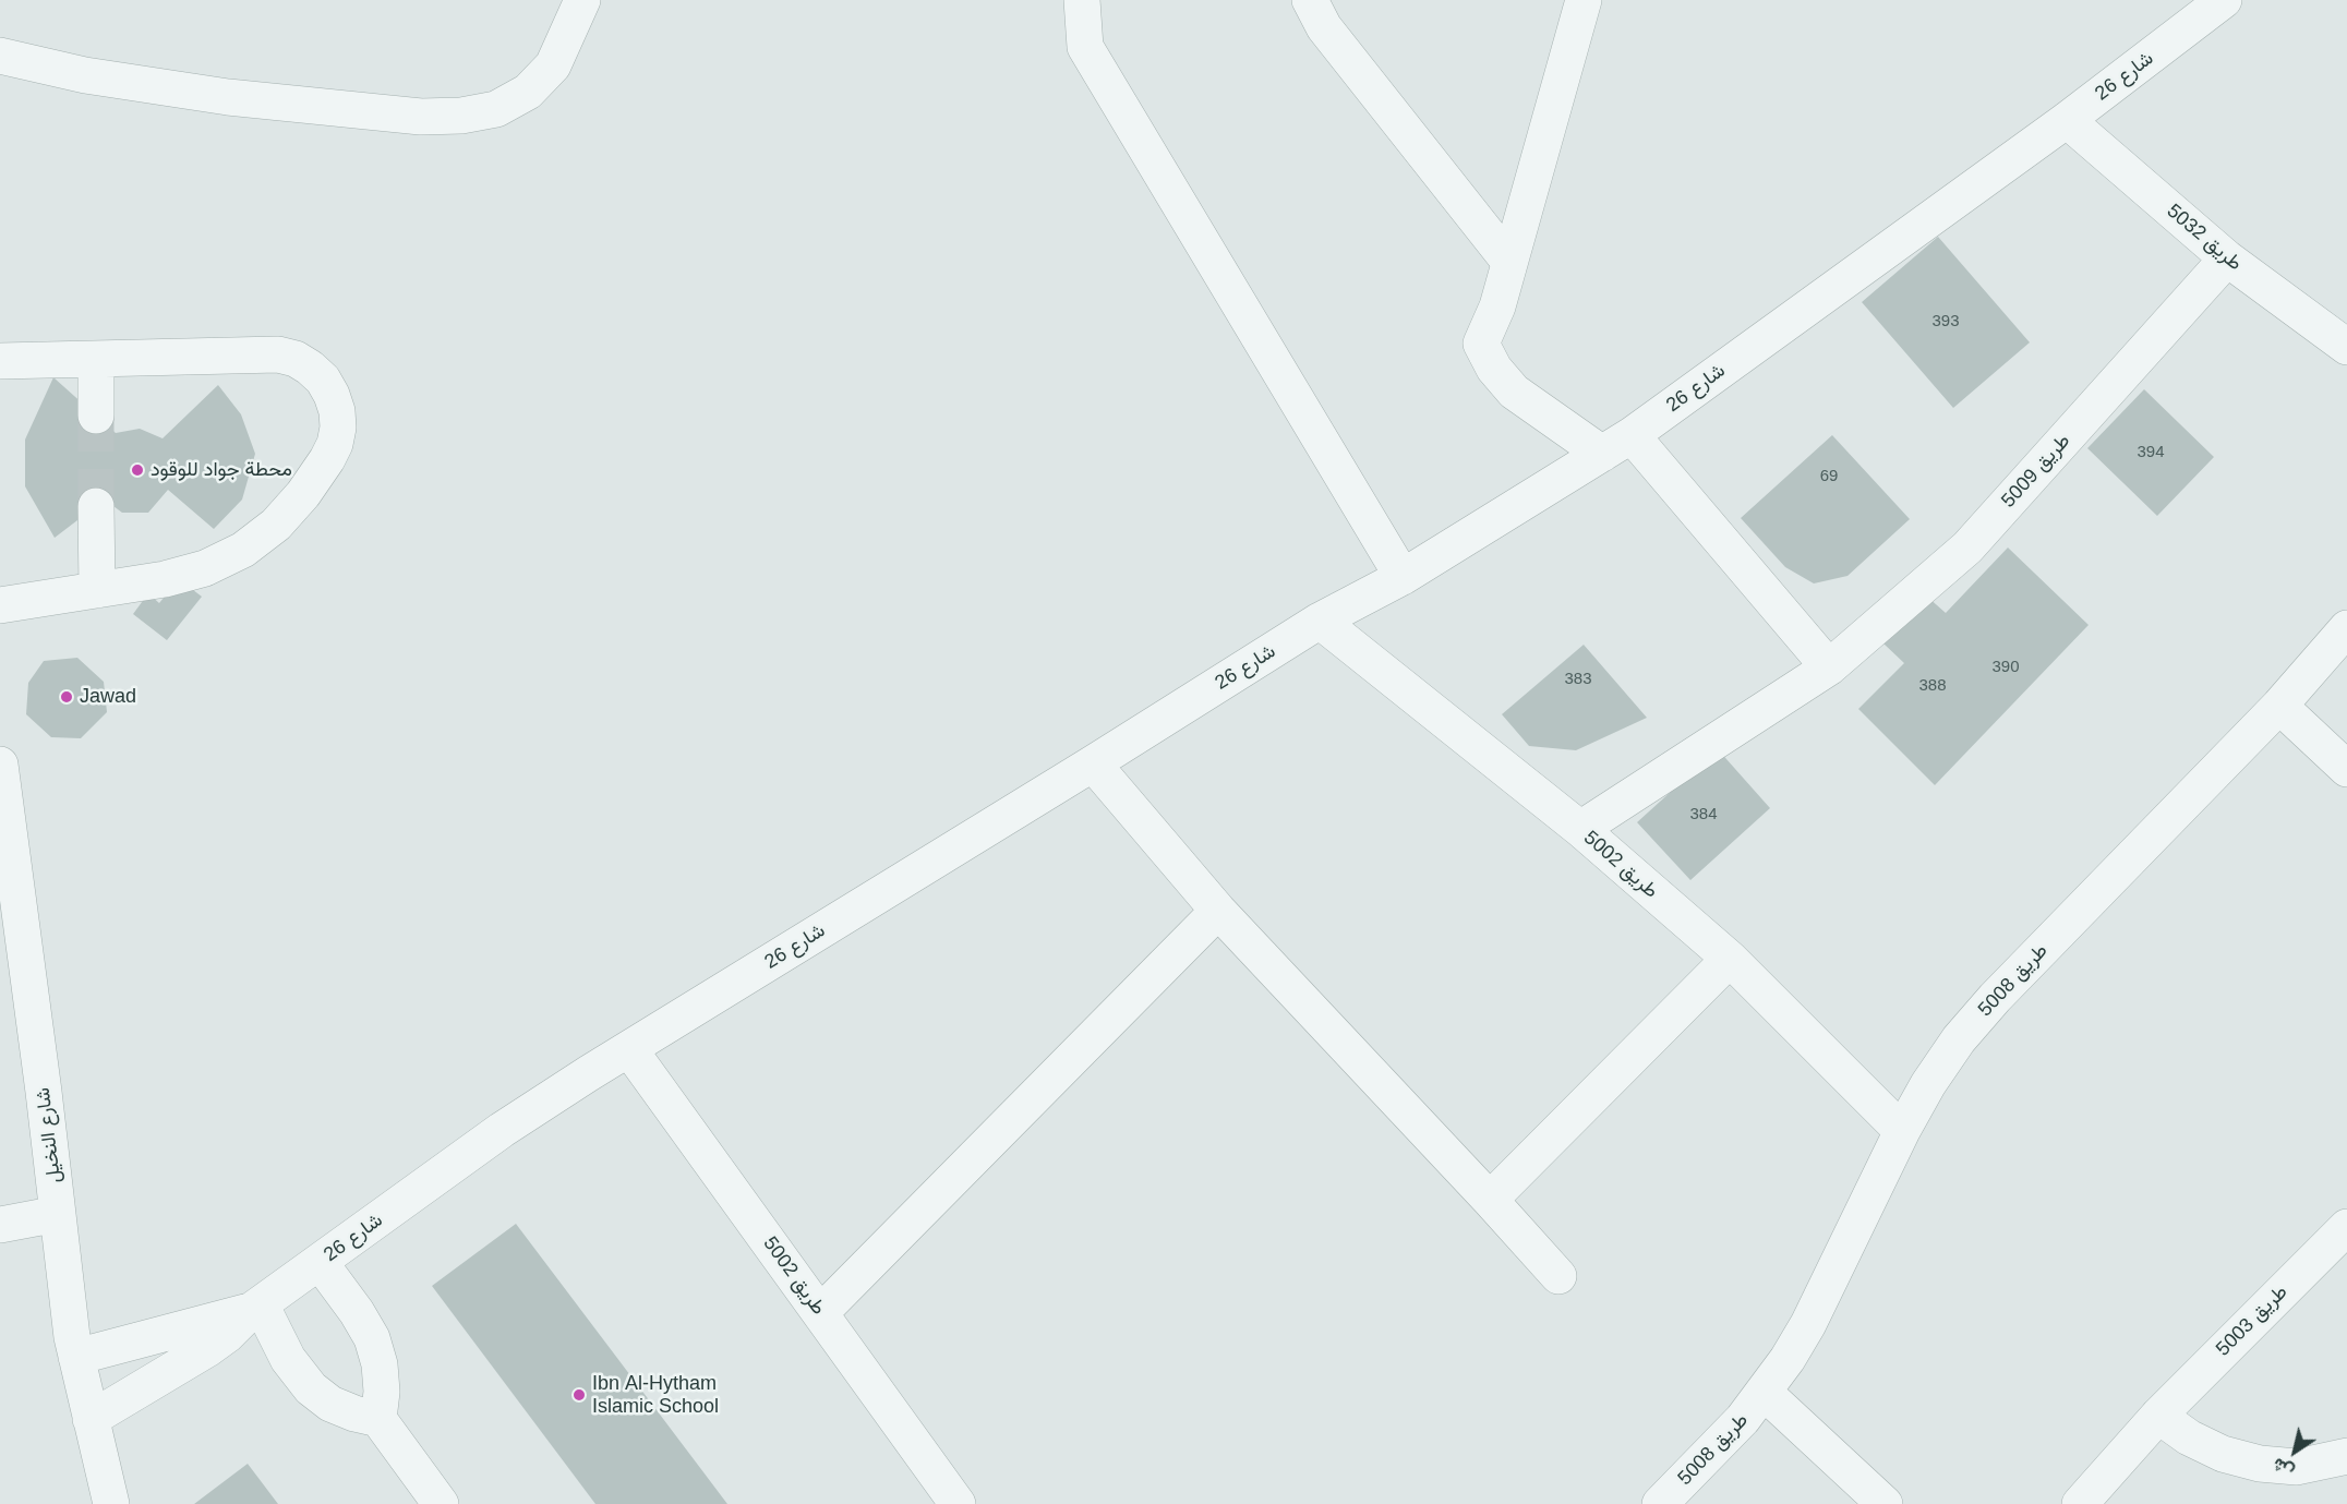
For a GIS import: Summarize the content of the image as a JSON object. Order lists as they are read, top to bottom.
{
  "streets": {
    "street": [
      "شارع 26",
      "طريق 5032",
      "طريق 5009",
      "طريق 5002",
      "طريق 5008",
      "شارع النخيل",
      "طريق 5003"
    ]
  },
  "crossings": [
    ["شارع 26", "طريق 5032"],
    ["شارع 26", "طريق 5002"],
    ["شارع 26", "شارع النخيل"],
    ["طريق 5032", "طريق 5009"],
    ["طريق 5009", "طريق 5002"],
    ["طريق 5002", "طريق 5008"]
  ],
  "places": ["محطة جواد للوقود", "Jawad", "Ibn Al-Hytham Islamic School"],
  "house_numbers": [
    "393",
    "394",
    "69",
    "390",
    "383",
    "388",
    "384"
  ],
  "north": "bottom left"
}
